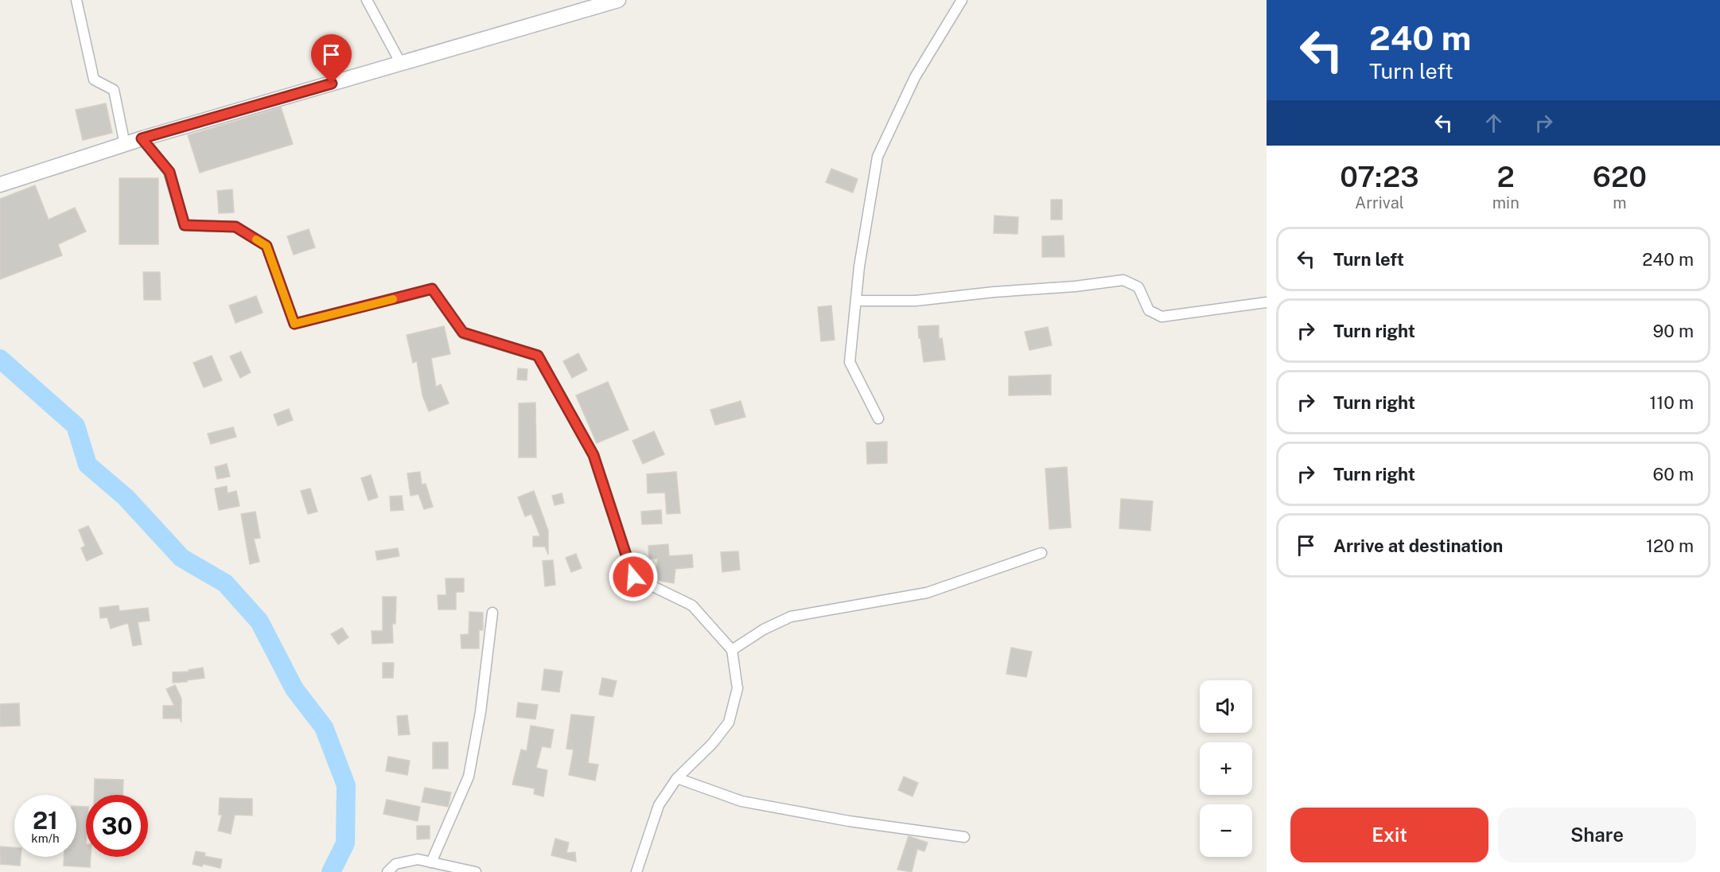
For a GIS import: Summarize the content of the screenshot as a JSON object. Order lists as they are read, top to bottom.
{
  "page": {
    "turn": ["240 m", "Turn left"],
    "eta": [
      "07:23",
      "Arrival",
      "2",
      "min",
      "620",
      "m"
    ],
    "list": [
      {
        "name": "Turn left",
        "value": "240 m"
      },
      {
        "name": "Turn right",
        "value": "90 m"
      },
      {
        "name": "Turn right",
        "value": "110 m"
      },
      {
        "name": "Turn right",
        "value": "60 m"
      },
      {
        "name": "Arrive at destination",
        "value": "120 m"
      }
    ],
    "map_buttons": ["+", "−"],
    "speed": "21 km/h",
    "limit": "30",
    "buttons": ["Exit", "Share"]
  }
}
